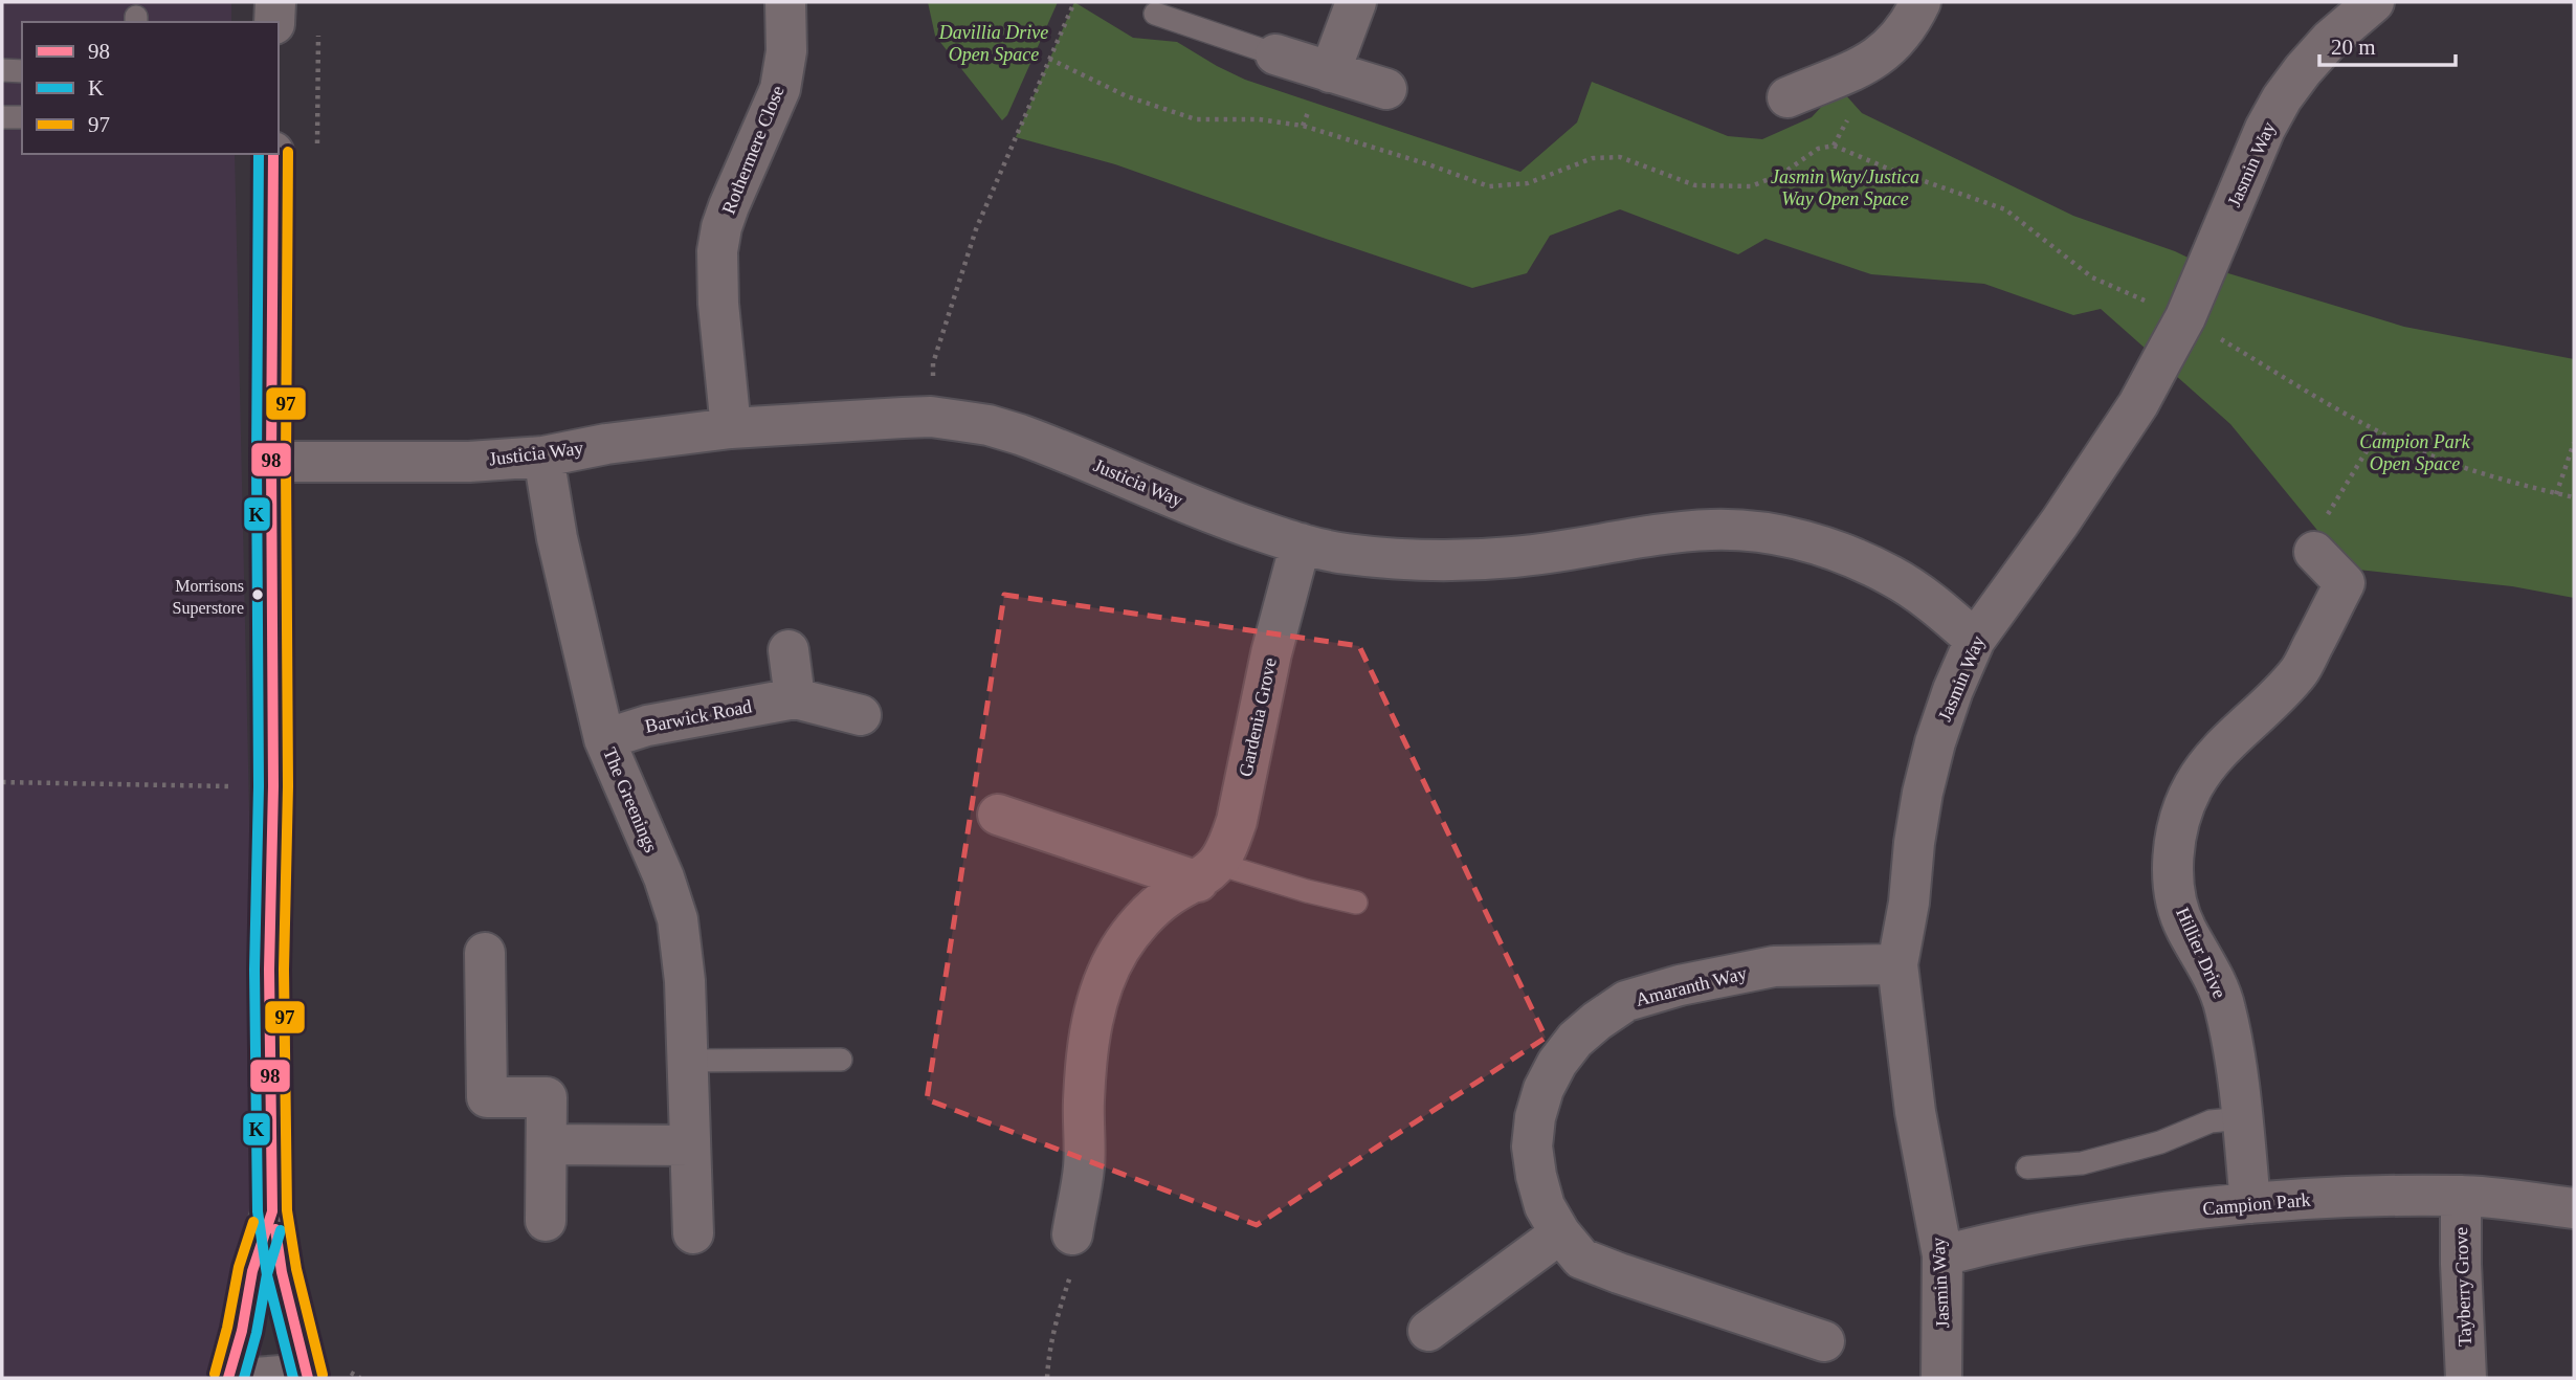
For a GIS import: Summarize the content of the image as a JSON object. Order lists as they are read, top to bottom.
{
  "streets": {
    "street": [
      "Rothermere Close",
      "Jasmin Way",
      "Justicia Way",
      "Barwick Road",
      "Gardenia Grove",
      "The Greenings",
      "Hillier Drive",
      "Amaranth Way",
      "Campion Park",
      "Tayberry Grove"
    ]
  },
  "crossings": [
    ["Rothermere Close", "Justicia Way"],
    ["Jasmin Way", "Justicia Way"],
    ["Jasmin Way", "Amaranth Way"],
    ["Jasmin Way", "Campion Park"],
    ["Justicia Way", "Gardenia Grove"],
    ["Justicia Way", "The Greenings"],
    ["Barwick Road", "The Greenings"],
    ["Hillier Drive", "Campion Park"],
    ["Campion Park", "Tayberry Grove"]
  ],
  "parks": ["Davillia Drive Open Space", "Jasmin Way/Justica Way Open Space", "Campion Park Open Space"],
  "places": ["Morrisons Superstore"],
  "lines": ["transit line 97", "transit line 98", "transit line K"],
  "legend": ["98", "K", "97"],
  "scale_bar": "20 m"
}
